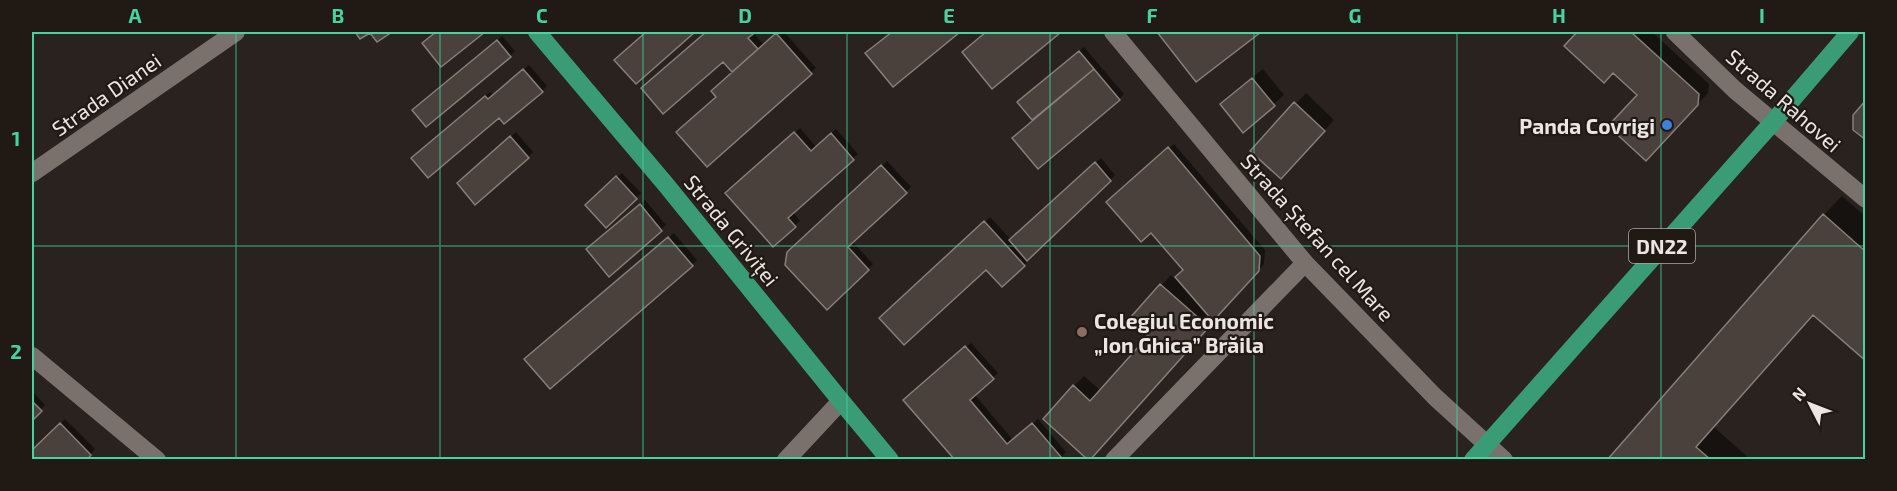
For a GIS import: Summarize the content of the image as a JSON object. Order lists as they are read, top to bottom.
{
  "streets": {
    "main road": ["Strada Griviței", "DN22"],
    "street": ["Strada Dianei", "Strada Rahovei", "Strada Ștefan cel Mare"]
  },
  "crossings": [
    ["Strada Rahovei", "DN22"],
    ["Strada Ștefan cel Mare", "DN22"]
  ],
  "places": ["Panda Covrigi", "Colegiul Economic „Ion Ghica” Brăila"],
  "north": "top left",
  "grid": {
    "columns": [
      "A",
      "B",
      "C",
      "D",
      "E",
      "F",
      "G",
      "H",
      "I"
    ],
    "rows": ["1", "2"]
  }
}
